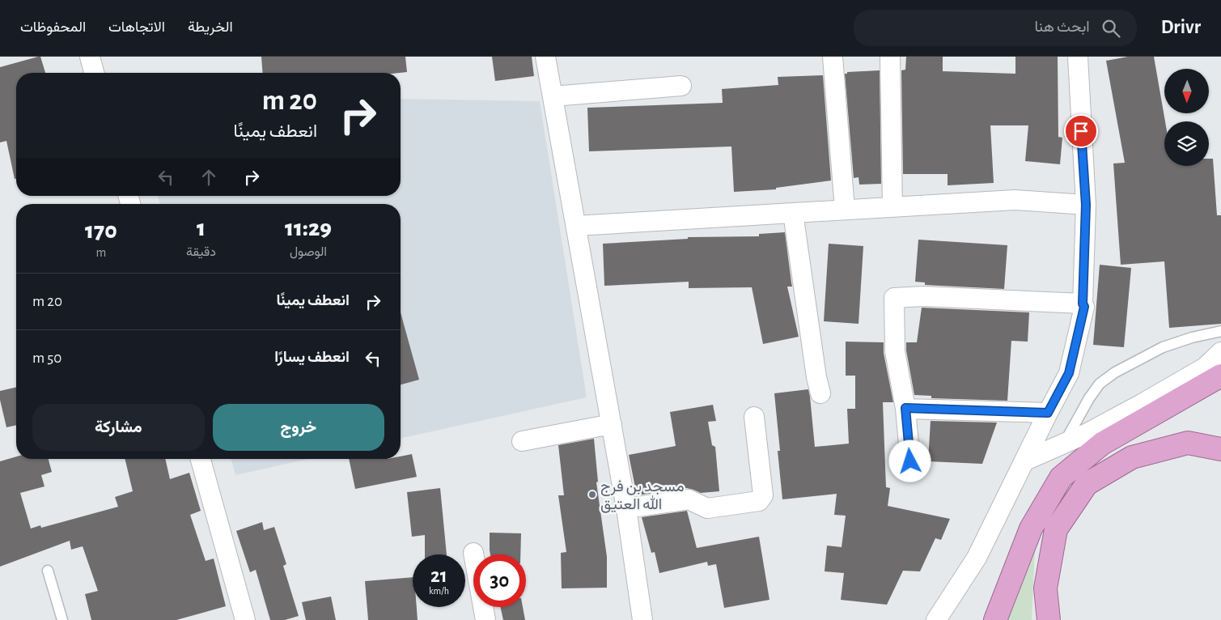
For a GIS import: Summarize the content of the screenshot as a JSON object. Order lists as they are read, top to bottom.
{
  "places": ["مسجد بن فرج الله العتيق"],
  "north": "bottom",
  "page": {
    "header": "Drivr",
    "search": "ابحث هنا",
    "nav": ["الخريطة", "الاتجاهات", "المحفوظات"],
    "turn": ["20 m", "انعطف يمينًا"],
    "eta": [
      "11:29",
      "الوصول",
      "1",
      "دقيقة",
      "170",
      "m"
    ],
    "list": [
      {
        "name": "انعطف يمينًا",
        "value": "20 m"
      },
      {
        "name": "انعطف يسارًا",
        "value": "50 m"
      }
    ],
    "buttons": ["خروج", "مشاركة"],
    "speed": "21 km/h",
    "limit": "30"
  }
}
